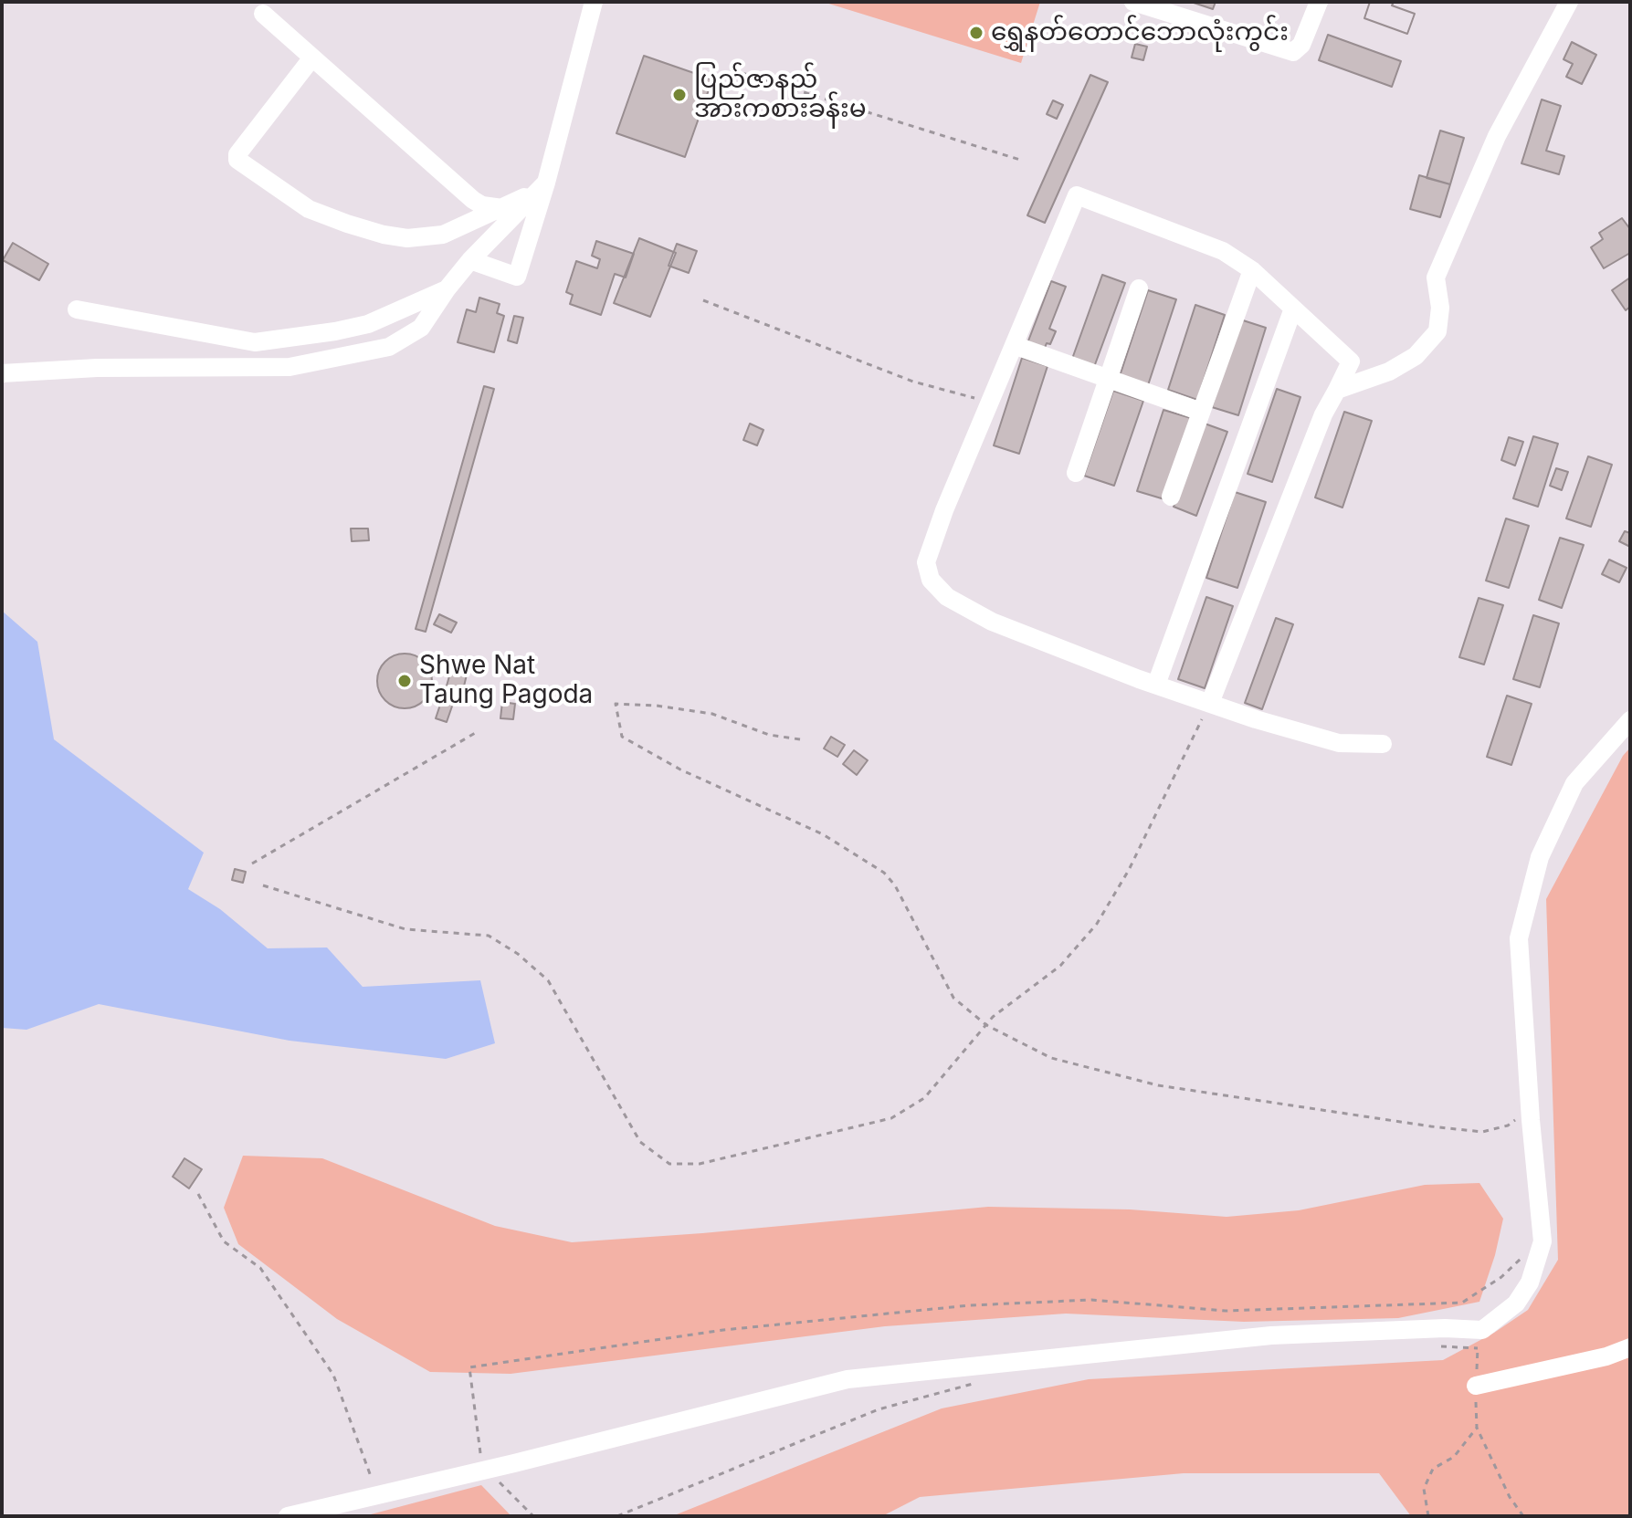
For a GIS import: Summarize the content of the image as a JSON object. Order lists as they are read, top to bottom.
{
  "places": ["ရွှေနတ်တောင်ဘောလုံးကွင်း", "ပြည်ဇာနည် အားကစားခန်းမ", "Shwe Nat Taung Pagoda"]
}
